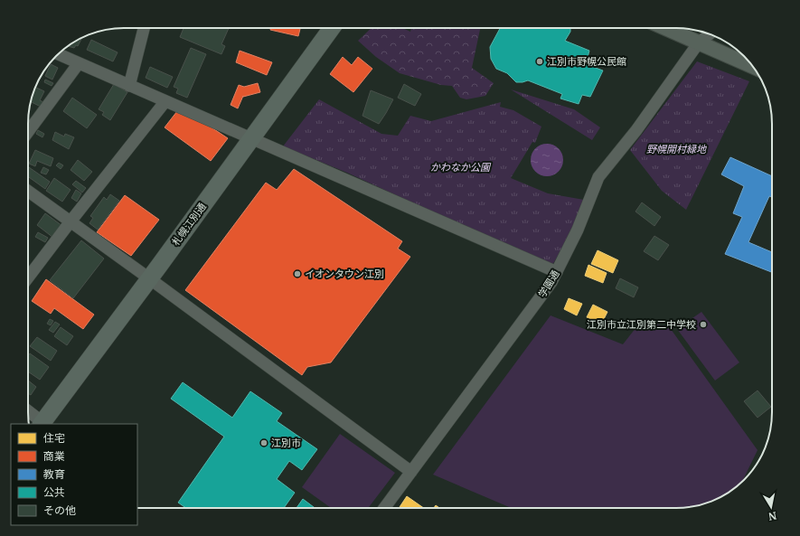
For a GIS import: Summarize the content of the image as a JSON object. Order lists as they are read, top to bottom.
{
  "streets": {
    "highway": ["札幌江別通"],
    "street": ["学園通"]
  },
  "parks": ["野幌開村緑地", "かわなか公園"],
  "places": [
    "江別市野幌公民館",
    "イオンタウン江別",
    "江別市立江別第二中学校",
    "江別市"
  ],
  "legend": [
    "住宅",
    "商業",
    "教育",
    "公共",
    "その他"
  ],
  "north": "bottom"
}
